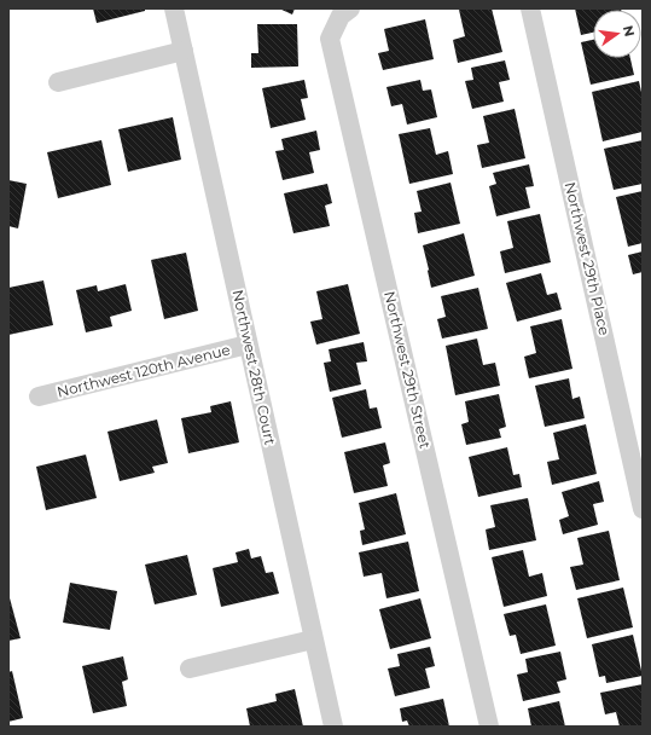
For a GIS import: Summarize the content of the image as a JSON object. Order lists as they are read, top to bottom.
{
  "streets": {
    "street": [
      "Northwest 29th Place",
      "Northwest 28th Court",
      "Northwest 29th Street",
      "Northwest 120th Avenue"
    ]
  },
  "crossings": [
    ["Northwest 28th Court", "Northwest 120th Avenue"]
  ],
  "north": "right"
}
